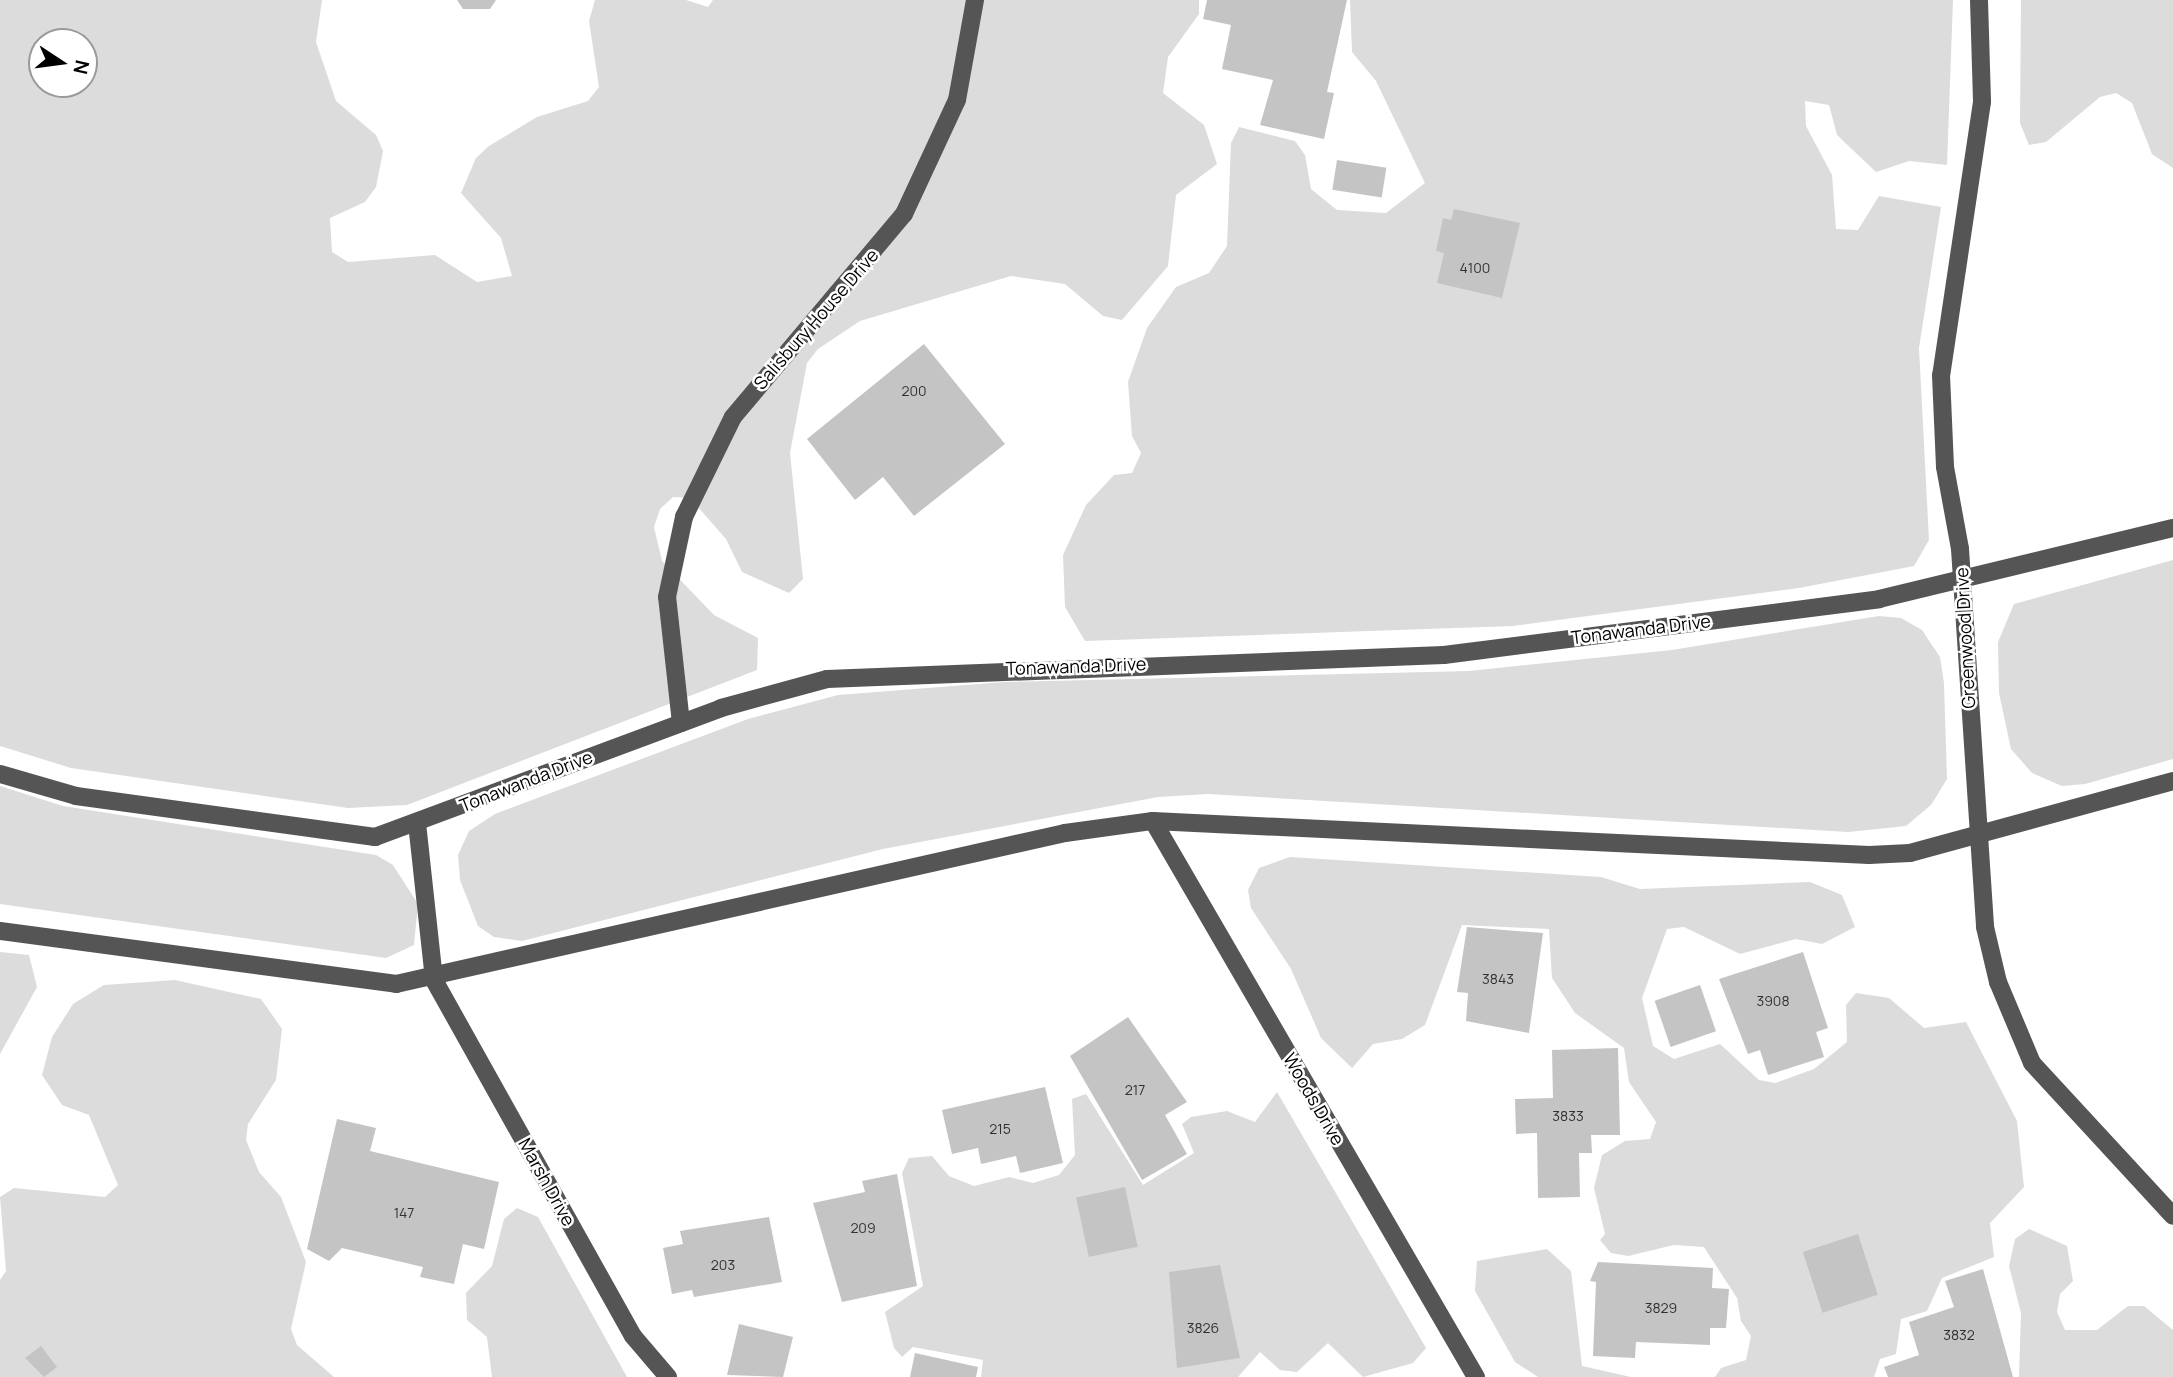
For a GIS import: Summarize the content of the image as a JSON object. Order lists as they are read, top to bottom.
{
  "streets": {
    "street": [
      "Salisbury House Drive",
      "Tonawanda Drive",
      "Greenwood Drive",
      "Woods Drive",
      "Marsh Drive"
    ]
  },
  "crossings": [
    ["Salisbury House Drive", "Tonawanda Drive"],
    ["Tonawanda Drive", "Greenwood Drive"]
  ],
  "house_numbers": [
    "4100",
    "200",
    "3843",
    "3908",
    "217",
    "3833",
    "215",
    "147",
    "209",
    "203",
    "3829",
    "3826",
    "3832"
  ],
  "north": "right"
}
